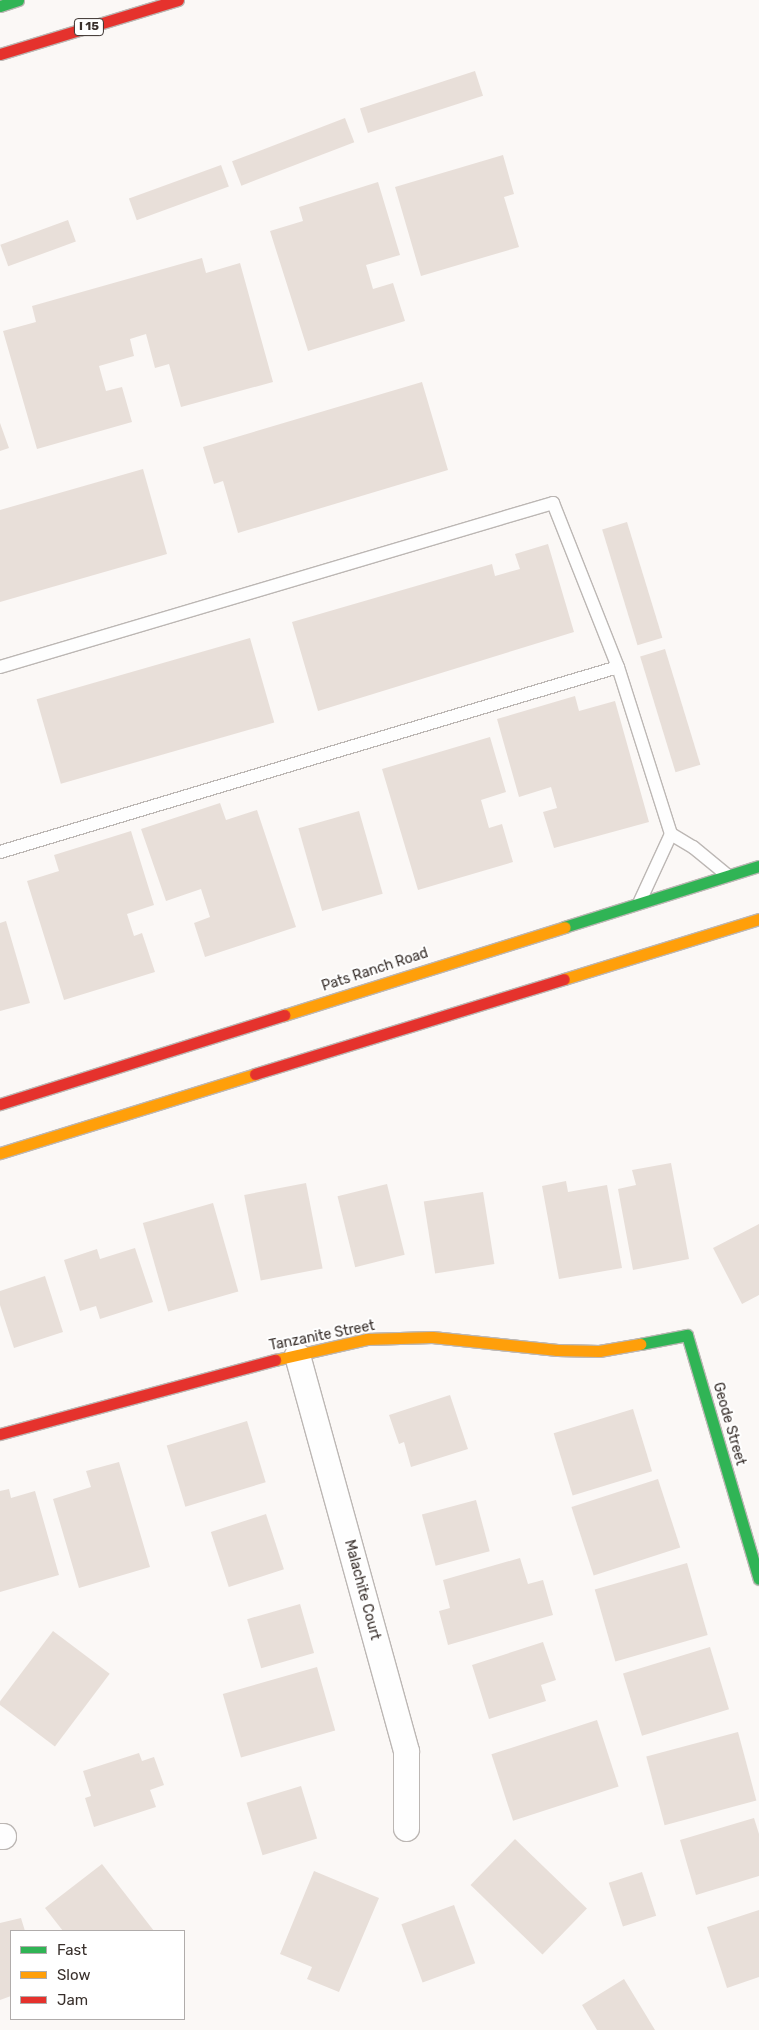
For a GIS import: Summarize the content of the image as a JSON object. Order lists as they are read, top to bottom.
{
  "streets": {
    "main road": [
      "I 15",
      "Pats Ranch Road",
      "Tanzanite Street",
      "Geode Street"
    ],
    "street": ["Malachite Court"]
  },
  "crossings": [
    ["Tanzanite Street", "Geode Street"],
    ["Tanzanite Street", "Malachite Court"]
  ],
  "legend": ["Fast", "Slow", "Jam"]
}
